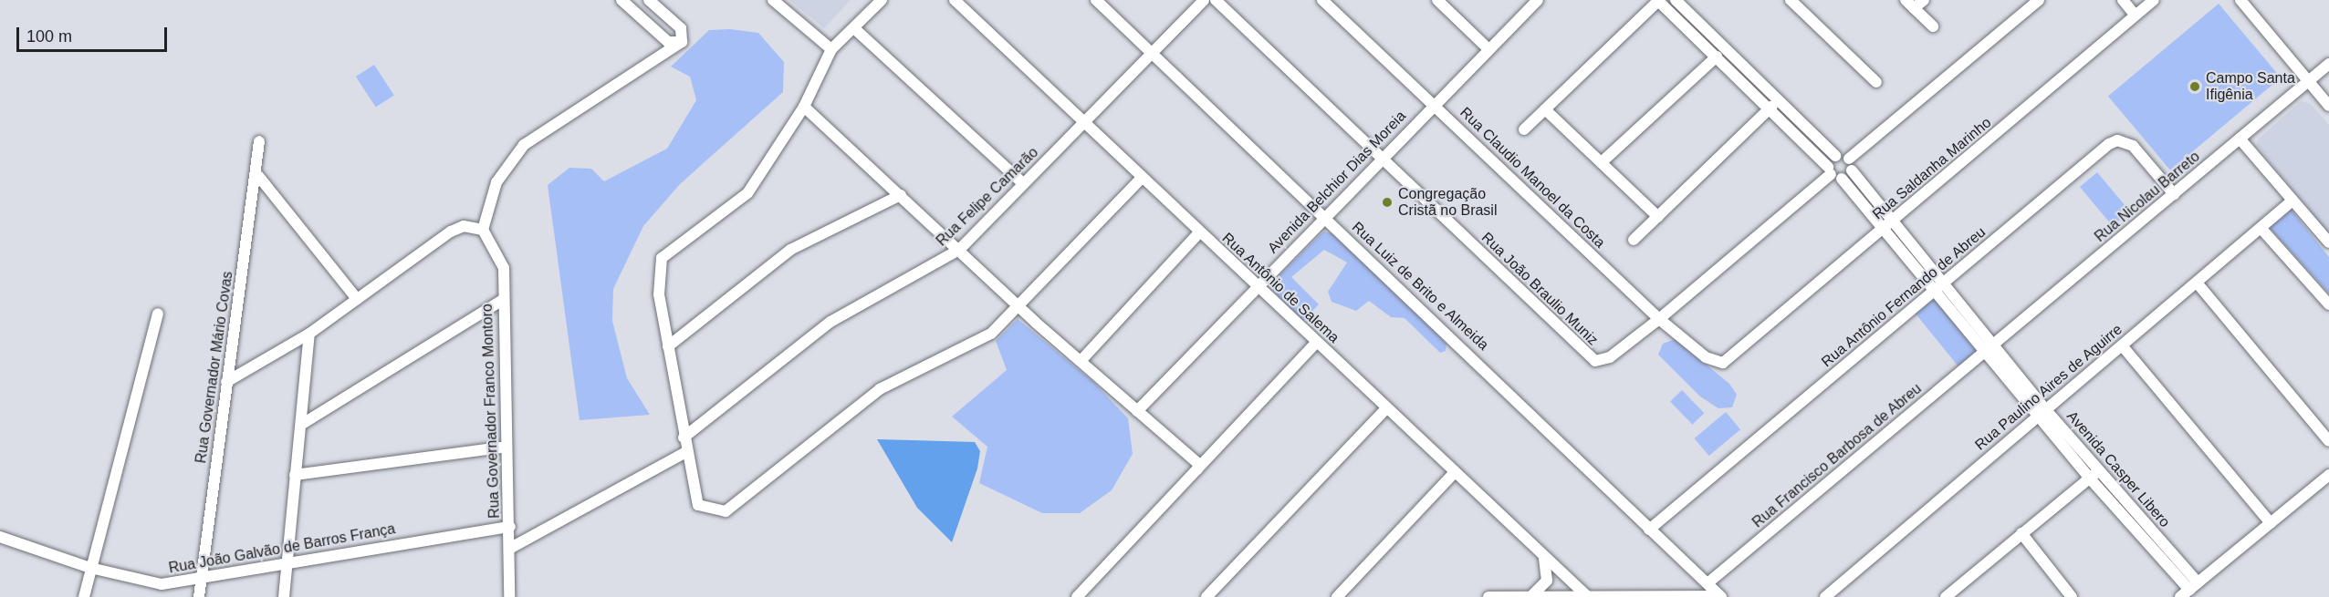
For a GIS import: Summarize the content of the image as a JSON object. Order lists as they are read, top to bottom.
{
  "streets": {
    "street": [
      "Rua Saldanha Marinho",
      "Rua Claudio Manoel da Costa",
      "Avenida Belchior Dias Moreia",
      "Rua Felipe Camarão",
      "Rua Nicolau Barreto",
      "Rua Luiz de Brito e Almeida",
      "Rua Antônio de Salema",
      "Rua João Braulio Muniz",
      "Rua Antônio Fernando de Abreu",
      "Rua Governador Mário Covas",
      "Rua Paulino Aires de Aguirre",
      "Rua Governador Franco Montoro",
      "Rua Francisco Barbosa de Abreu",
      "Avenida Casper Libero",
      "Rua João Galvão de Barros França"
    ]
  },
  "crossings": [
    ["Rua Saldanha Marinho", "Rua Claudio Manoel da Costa"],
    ["Rua Saldanha Marinho", "Avenida Casper Libero"],
    ["Rua Claudio Manoel da Costa", "Avenida Belchior Dias Moreia"],
    ["Rua Claudio Manoel da Costa", "Rua João Braulio Muniz"],
    ["Avenida Belchior Dias Moreia", "Rua Luiz de Brito e Almeida"],
    ["Avenida Belchior Dias Moreia", "Rua Antônio de Salema"],
    ["Avenida Belchior Dias Moreia", "Rua João Braulio Muniz"],
    ["Rua Felipe Camarão", "Rua Luiz de Brito e Almeida"],
    ["Rua Felipe Camarão", "Rua Antônio de Salema"],
    ["Rua Nicolau Barreto", "Rua Antônio Fernando de Abreu"],
    ["Rua Nicolau Barreto", "Rua Francisco Barbosa de Abreu"],
    ["Rua Nicolau Barreto", "Avenida Casper Libero"],
    ["Rua Luiz de Brito e Almeida", "Rua Antônio Fernando de Abreu"],
    ["Rua Luiz de Brito e Almeida", "Rua Francisco Barbosa de Abreu"],
    ["Rua Antônio Fernando de Abreu", "Avenida Casper Libero"],
    ["Rua Governador Mário Covas", "Rua João Galvão de Barros França"],
    ["Rua Paulino Aires de Aguirre", "Avenida Casper Libero"],
    ["Rua Governador Franco Montoro", "Rua João Galvão de Barros França"],
    ["Rua Francisco Barbosa de Abreu", "Avenida Casper Libero"]
  ],
  "places": ["Campo Santa Ifigênia", "Congregação Cristã no Brasil"],
  "scale_bar": "100 m"
}
